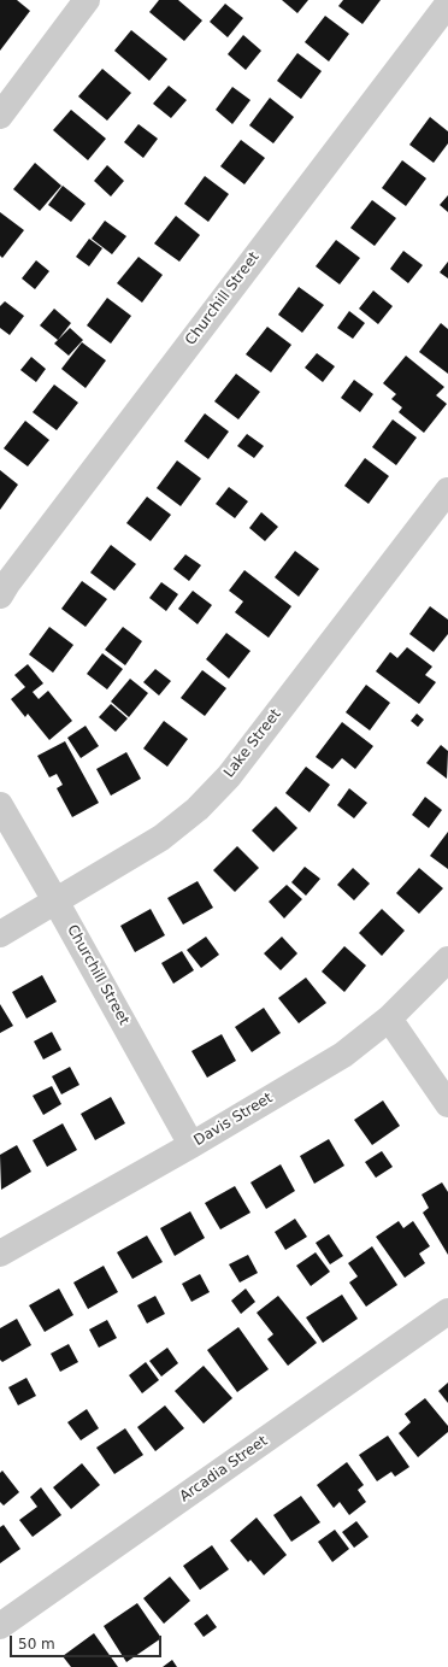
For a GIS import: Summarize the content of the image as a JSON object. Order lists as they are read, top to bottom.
{
  "streets": {
    "street": [
      "Churchill Street",
      "Lake Street",
      "Davis Street",
      "Arcadia Street"
    ]
  },
  "crossings": [
    ["Churchill Street", "Lake Street"],
    ["Churchill Street", "Davis Street"]
  ],
  "scale_bar": "50 m"
}
